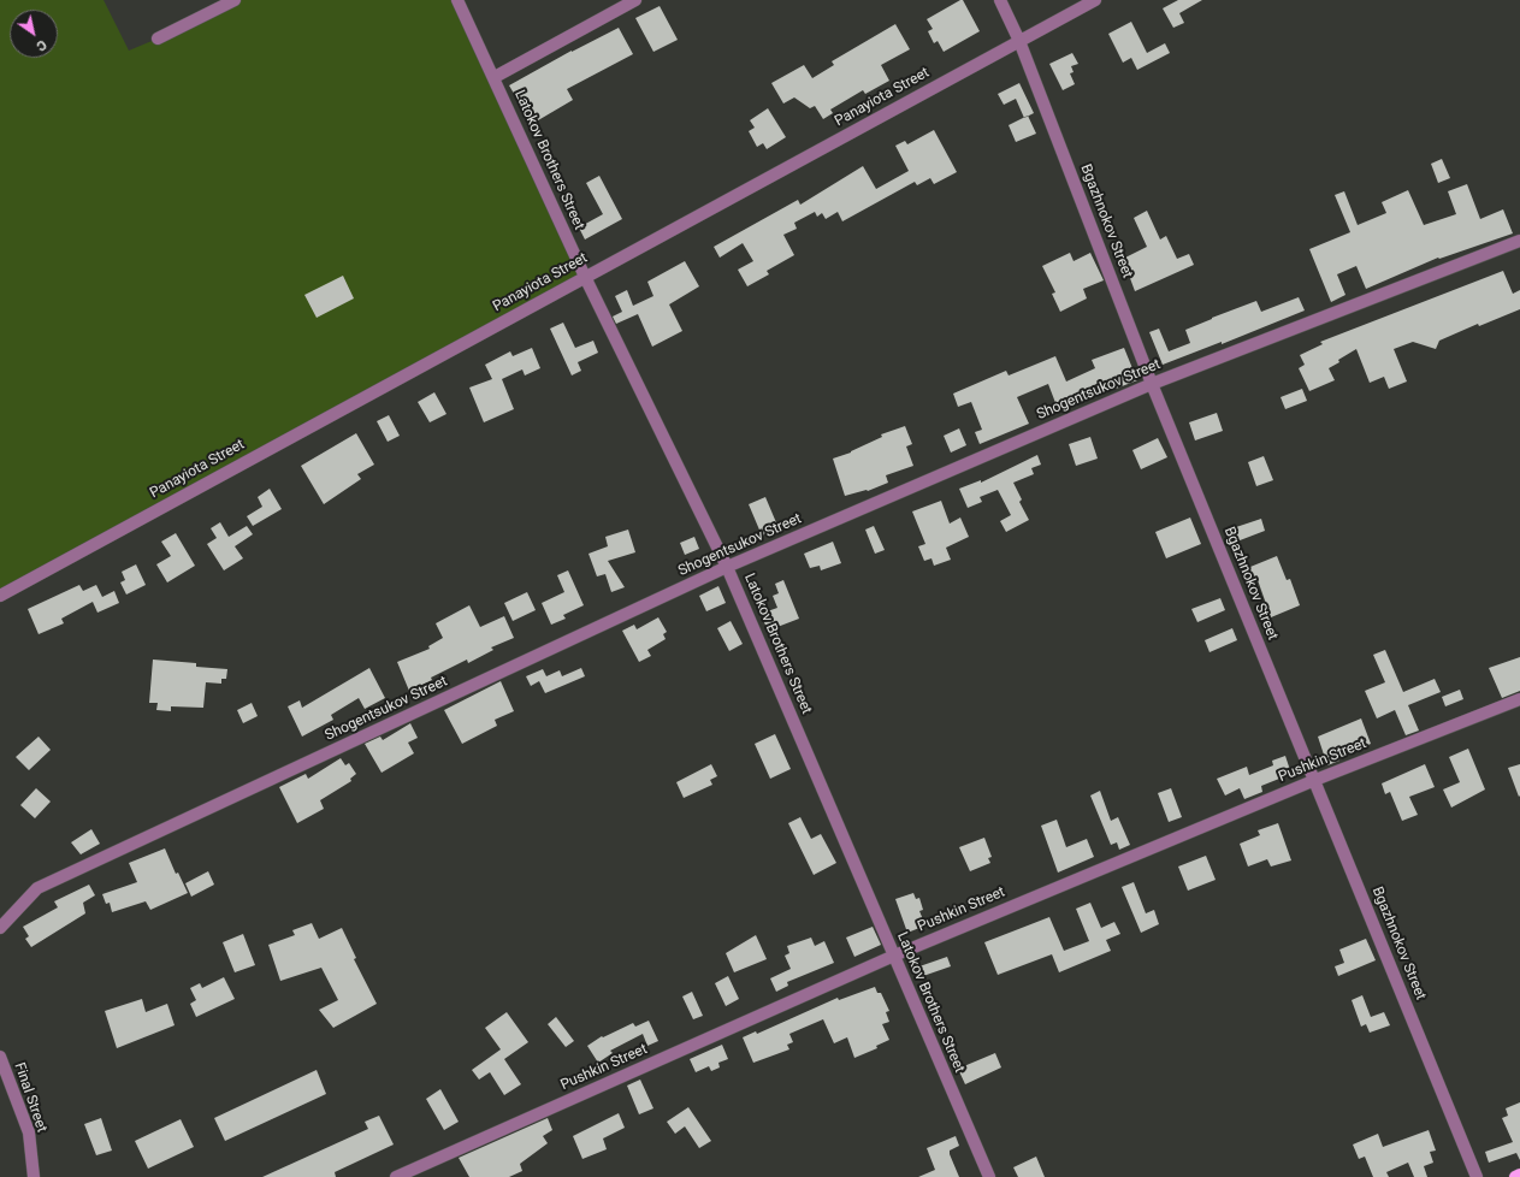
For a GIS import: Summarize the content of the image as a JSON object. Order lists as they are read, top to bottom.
{
  "streets": {
    "street": [
      "Panayiota Street",
      "Latokov Brothers Street",
      "Bgazhnokov Street",
      "Shogentsukov Street",
      "Pushkin Street",
      "Final Street"
    ]
  },
  "crossings": [
    ["Panayiota Street", "Latokov Brothers Street"],
    ["Panayiota Street", "Bgazhnokov Street"],
    ["Latokov Brothers Street", "Shogentsukov Street"],
    ["Latokov Brothers Street", "Pushkin Street"],
    ["Bgazhnokov Street", "Shogentsukov Street"],
    ["Bgazhnokov Street", "Pushkin Street"]
  ],
  "north": "bottom right"
}
